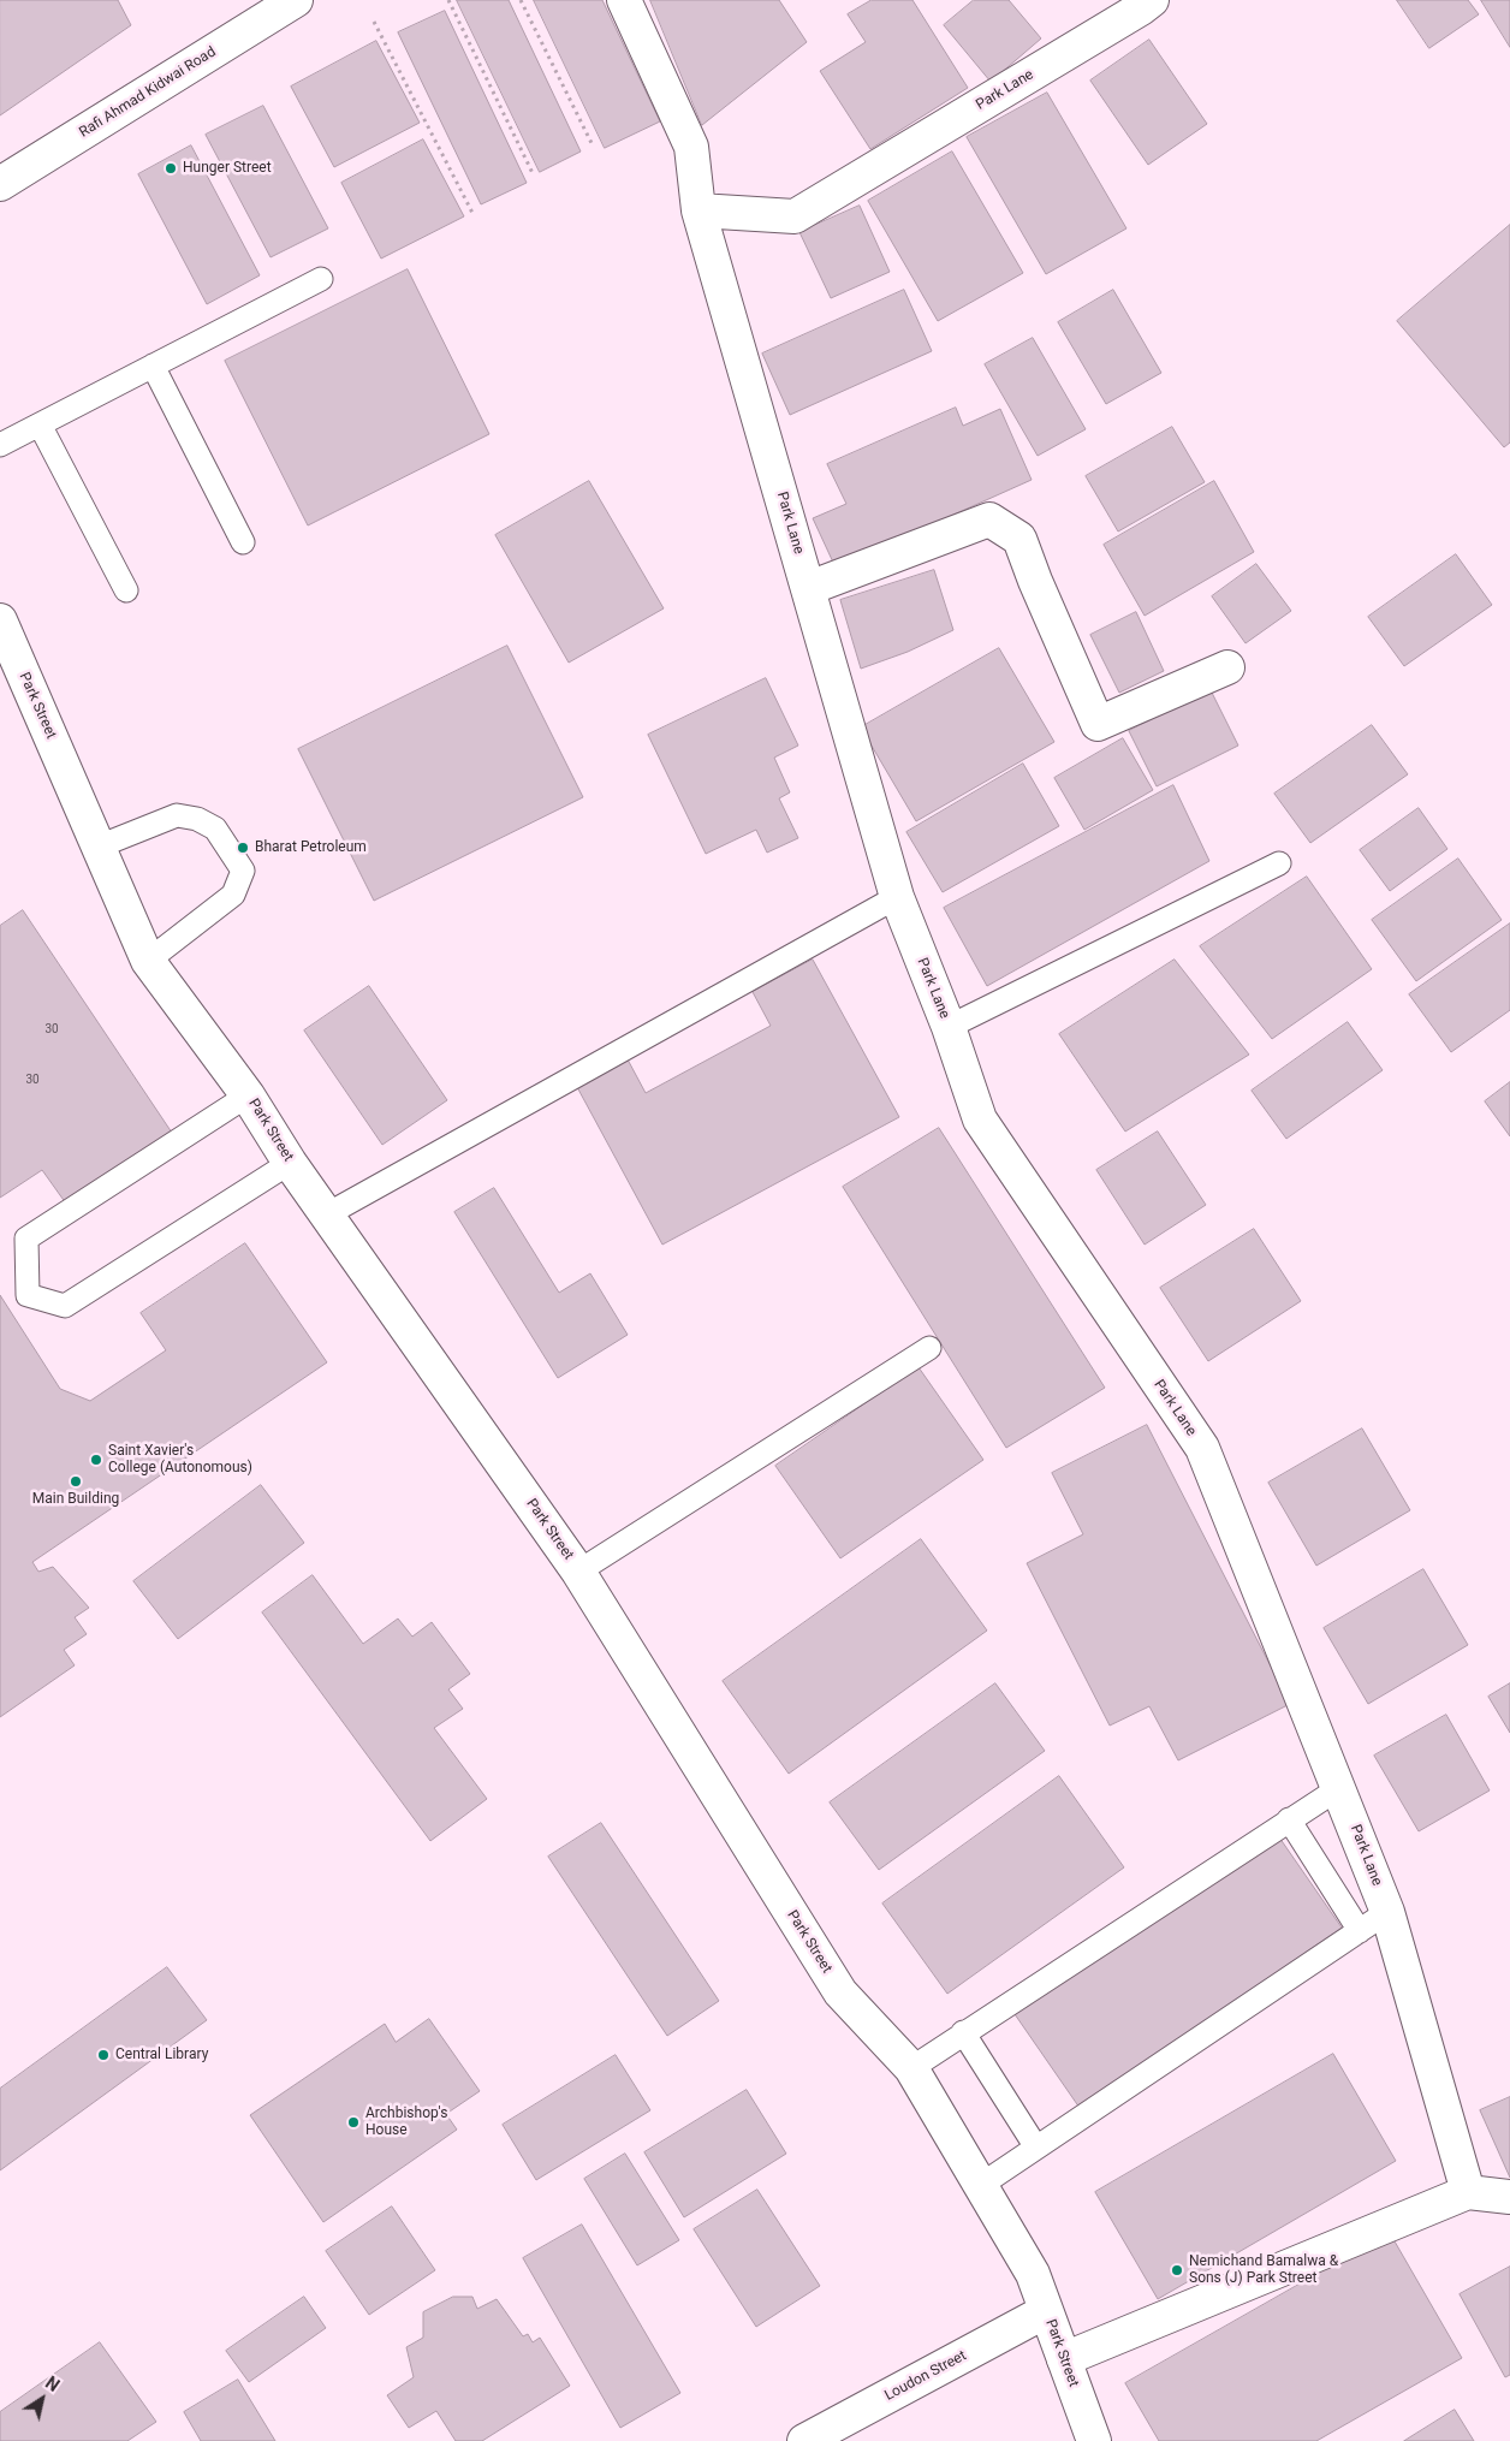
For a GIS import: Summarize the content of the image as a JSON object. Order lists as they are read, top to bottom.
{
  "streets": {
    "street": [
      "Park Lane",
      "Rafi Ahmad Kidwai Road",
      "Park Street",
      "Loudon Street"
    ]
  },
  "crossings": [
    ["Park Street", "Loudon Street"]
  ],
  "places": [
    "Hunger Street",
    "Bharat Petroleum",
    "Saint Xavier's College (Autonomous)",
    "Main Building",
    "Central Library",
    "Archbishop's House",
    "Nemichand Bamalwa & Sons (J) Park Street"
  ],
  "house_numbers": ["30", "30"],
  "north": "top right"
}
